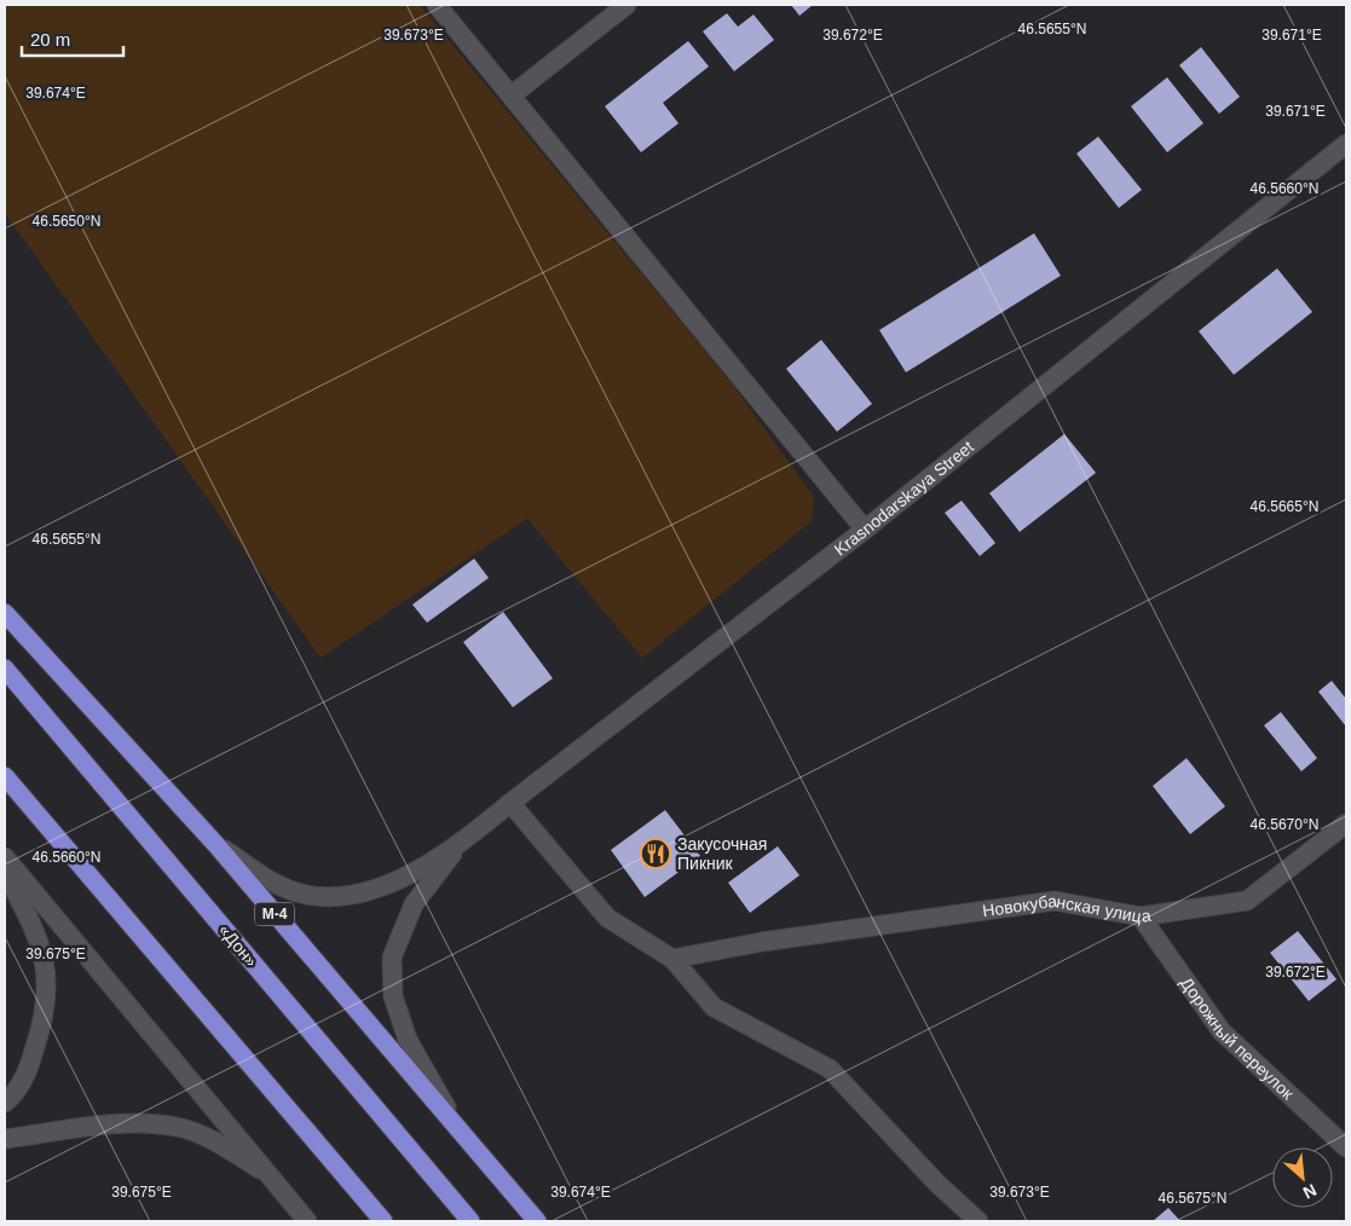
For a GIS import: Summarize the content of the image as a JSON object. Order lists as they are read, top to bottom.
{
  "streets": {
    "highway": ["М-4", "«Дон»"],
    "street": ["Krasnodarskaya Street", "Новокубанская улица", "Дорожный переулок"]
  },
  "crossings": [
    ["Krasnodarskaya Street", "М-4"],
    ["Новокубанская улица", "Дорожный переулок"]
  ],
  "places": {
    "restaurant": ["Закусочная Пикник"]
  },
  "scale_bar": "20 m",
  "north": "bottom right",
  "coordinates": [
    "46.5655°N",
    "39.673°E",
    "39.672°E",
    "39.671°E",
    "39.674°E",
    "46.5660°N",
    "46.5650°N",
    "46.5665°N",
    "46.5670°N",
    "39.675°E",
    "46.5675°N"
  ]
}
